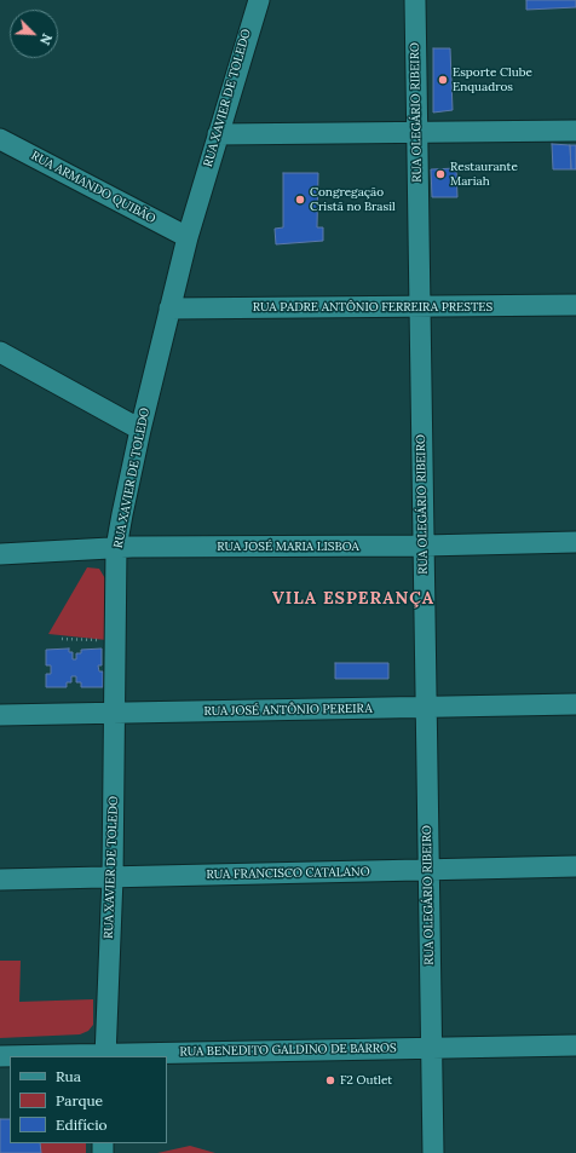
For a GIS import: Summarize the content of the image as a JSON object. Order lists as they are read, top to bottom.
{
  "streets": {
    "street": [
      "RUA XAVIER DE TOLEDO",
      "RUA OLEGÁRIO RIBEIRO",
      "RUA ARMANDO QUIBÃO",
      "RUA PADRE ANTÔNIO FERREIRA PRESTES",
      "RUA JOSÉ MARIA LISBOA",
      "RUA JOSÉ ANTÔNIO PEREIRA",
      "RUA FRANCISCO CATALANO",
      "RUA BENEDITO GALDINO DE BARROS"
    ]
  },
  "crossings": [
    ["RUA XAVIER DE TOLEDO", "RUA ARMANDO QUIBÃO"],
    ["RUA XAVIER DE TOLEDO", "RUA PADRE ANTÔNIO FERREIRA PRESTES"],
    ["RUA XAVIER DE TOLEDO", "RUA JOSÉ MARIA LISBOA"],
    ["RUA XAVIER DE TOLEDO", "RUA JOSÉ ANTÔNIO PEREIRA"],
    ["RUA XAVIER DE TOLEDO", "RUA FRANCISCO CATALANO"],
    ["RUA XAVIER DE TOLEDO", "RUA BENEDITO GALDINO DE BARROS"],
    ["RUA OLEGÁRIO RIBEIRO", "RUA PADRE ANTÔNIO FERREIRA PRESTES"],
    ["RUA OLEGÁRIO RIBEIRO", "RUA JOSÉ MARIA LISBOA"],
    ["RUA OLEGÁRIO RIBEIRO", "RUA JOSÉ ANTÔNIO PEREIRA"],
    ["RUA OLEGÁRIO RIBEIRO", "RUA FRANCISCO CATALANO"],
    ["RUA OLEGÁRIO RIBEIRO", "RUA BENEDITO GALDINO DE BARROS"]
  ],
  "districts": ["VILA ESPERANÇA"],
  "places": [
    "Esporte Clube Enquadros",
    "Restaurante Mariah",
    "Congregação Cristã no Brasil",
    "F2 Outlet"
  ],
  "legend": ["Rua", "Parque", "Edifício"],
  "north": "bottom right"
}
